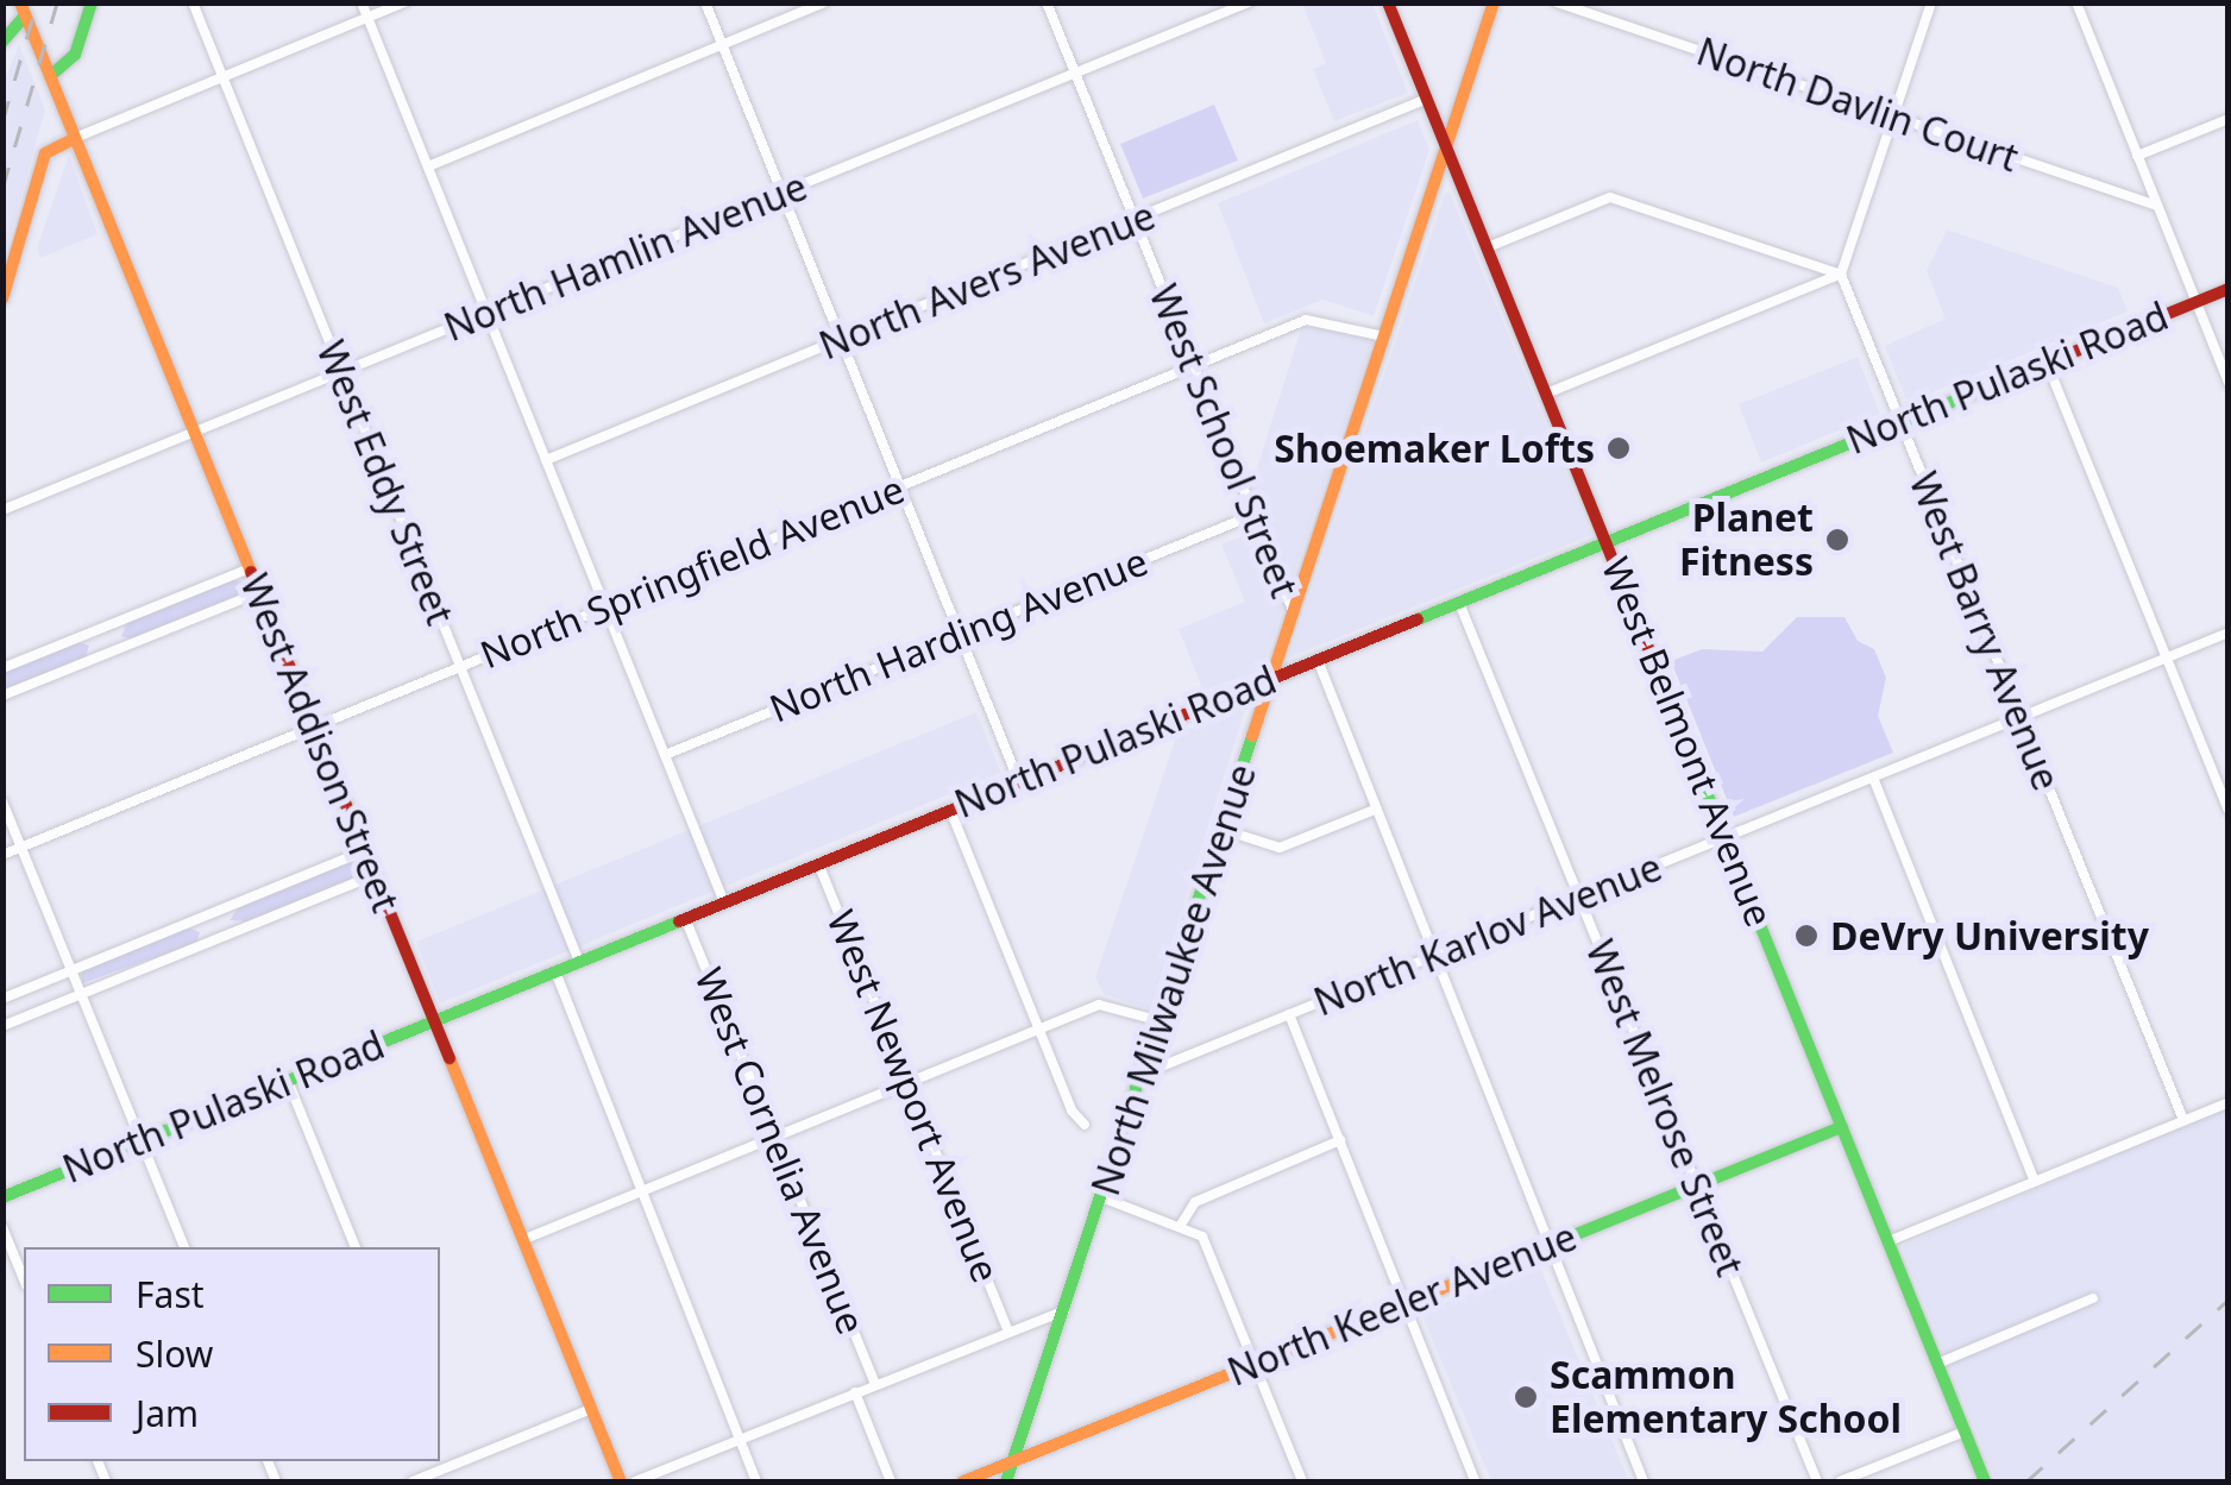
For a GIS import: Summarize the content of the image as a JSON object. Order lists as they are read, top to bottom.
{
  "streets": {
    "main road": [
      "North Pulaski Road",
      "West Belmont Avenue",
      "West Addison Street",
      "North Milwaukee Avenue",
      "North Keeler Avenue"
    ],
    "street": [
      "North Davlin Court",
      "North Hamlin Avenue",
      "North Avers Avenue",
      "West School Street",
      "West Eddy Street",
      "North Springfield Avenue",
      "West Barry Avenue",
      "North Harding Avenue",
      "North Karlov Avenue",
      "West Newport Avenue",
      "West Melrose Street",
      "West Cornelia Avenue"
    ]
  },
  "crossings": [
    ["North Hamlin Avenue", "West School Street"],
    ["North Hamlin Avenue", "West Eddy Street"],
    ["North Hamlin Avenue", "West Addison Street"],
    ["North Avers Avenue", "West School Street"],
    ["North Avers Avenue", "West Belmont Avenue"],
    ["North Pulaski Road", "West Eddy Street"],
    ["North Pulaski Road", "West Barry Avenue"],
    ["North Pulaski Road", "West Belmont Avenue"],
    ["North Pulaski Road", "West Addison Street"],
    ["North Pulaski Road", "North Milwaukee Avenue"],
    ["North Pulaski Road", "West Newport Avenue"],
    ["North Pulaski Road", "West Melrose Street"],
    ["North Pulaski Road", "West Cornelia Avenue"],
    ["West School Street", "North Springfield Avenue"],
    ["West School Street", "North Harding Avenue"],
    ["West School Street", "North Milwaukee Avenue"],
    ["West Eddy Street", "North Springfield Avenue"],
    ["North Springfield Avenue", "West Addison Street"],
    ["North Springfield Avenue", "North Milwaukee Avenue"],
    ["West Barry Avenue", "North Karlov Avenue"],
    ["West Belmont Avenue", "North Karlov Avenue"],
    ["West Belmont Avenue", "North Milwaukee Avenue"],
    ["West Belmont Avenue", "North Keeler Avenue"],
    ["North Karlov Avenue", "North Milwaukee Avenue"],
    ["North Karlov Avenue", "West Melrose Street"],
    ["North Milwaukee Avenue", "North Keeler Avenue"],
    ["West Melrose Street", "North Keeler Avenue"]
  ],
  "places": [
    "Shoemaker Lofts",
    "Planet Fitness",
    "DeVry University",
    "Scammon Elementary School"
  ],
  "legend": ["Fast", "Slow", "Jam"]
}
